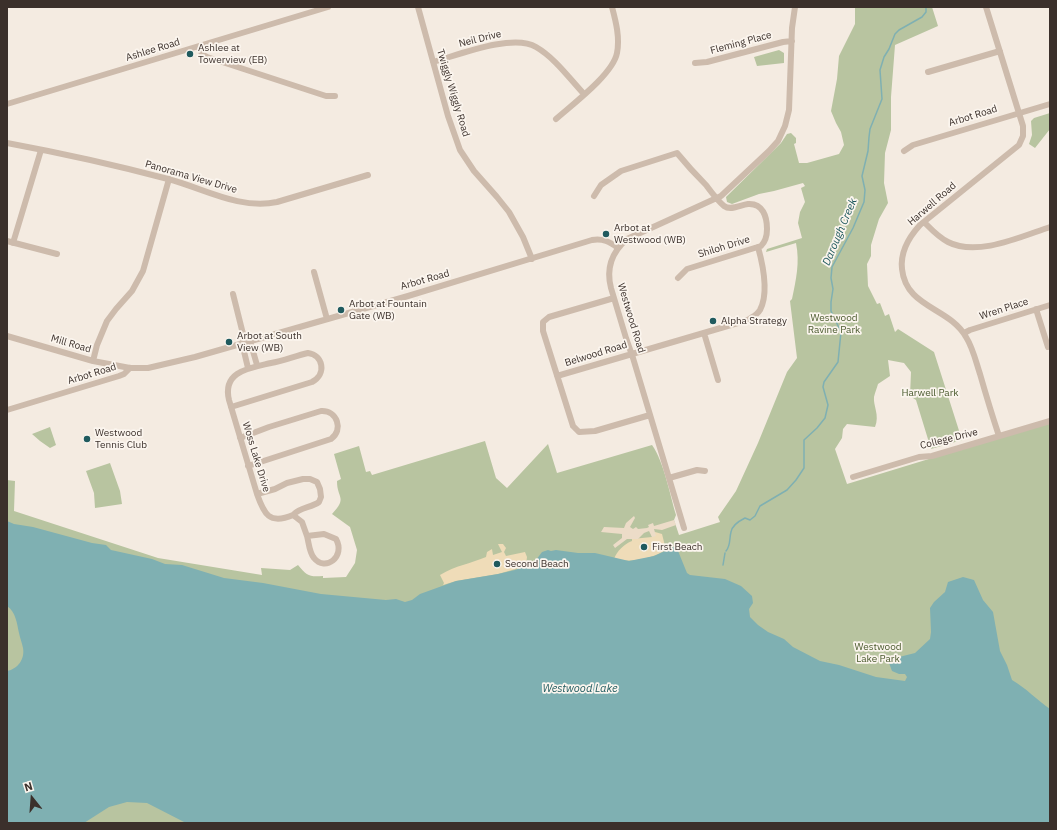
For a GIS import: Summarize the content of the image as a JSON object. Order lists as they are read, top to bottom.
{
  "streets": {
    "street": [
      "Neil Drive",
      "Fleming Place",
      "Ashlee Road",
      "Twiggly Wiggly Road",
      "Arbot Road",
      "Panorama View Drive",
      "Harwell Road",
      "Shiloh Drive",
      "Wren Place",
      "Westwood Road",
      "Mill Road",
      "Belwood Road",
      "College Drive",
      "Woss Lake Drive"
    ]
  },
  "crossings": [
    ["Neil Drive", "Twiggly Wiggly Road"],
    ["Fleming Place", "Westwood Road"],
    ["Twiggly Wiggly Road", "Arbot Road"],
    ["Arbot Road", "Harwell Road"],
    ["Arbot Road", "Westwood Road"],
    ["Arbot Road", "Mill Road"],
    ["Harwell Road", "Wren Place"],
    ["Harwell Road", "College Drive"],
    ["Shiloh Drive", "Westwood Road"],
    ["Shiloh Drive", "Belwood Road"],
    ["Westwood Road", "Belwood Road"]
  ],
  "water": ["Darough Creek", "Westwood Lake"],
  "parks": ["Westwood Ravine Park", "Harwell Park", "Westwood Lake Park"],
  "places": [
    "Ashlee at Towerview (EB)",
    "Arbot at Westwood (WB)",
    "Arbot at Fountain Gate (WB)",
    "Alpha Strategy",
    "Arbot at South View (WB)",
    "Westwood Tennis Club",
    "First Beach",
    "Second Beach"
  ],
  "north": "top"
}
